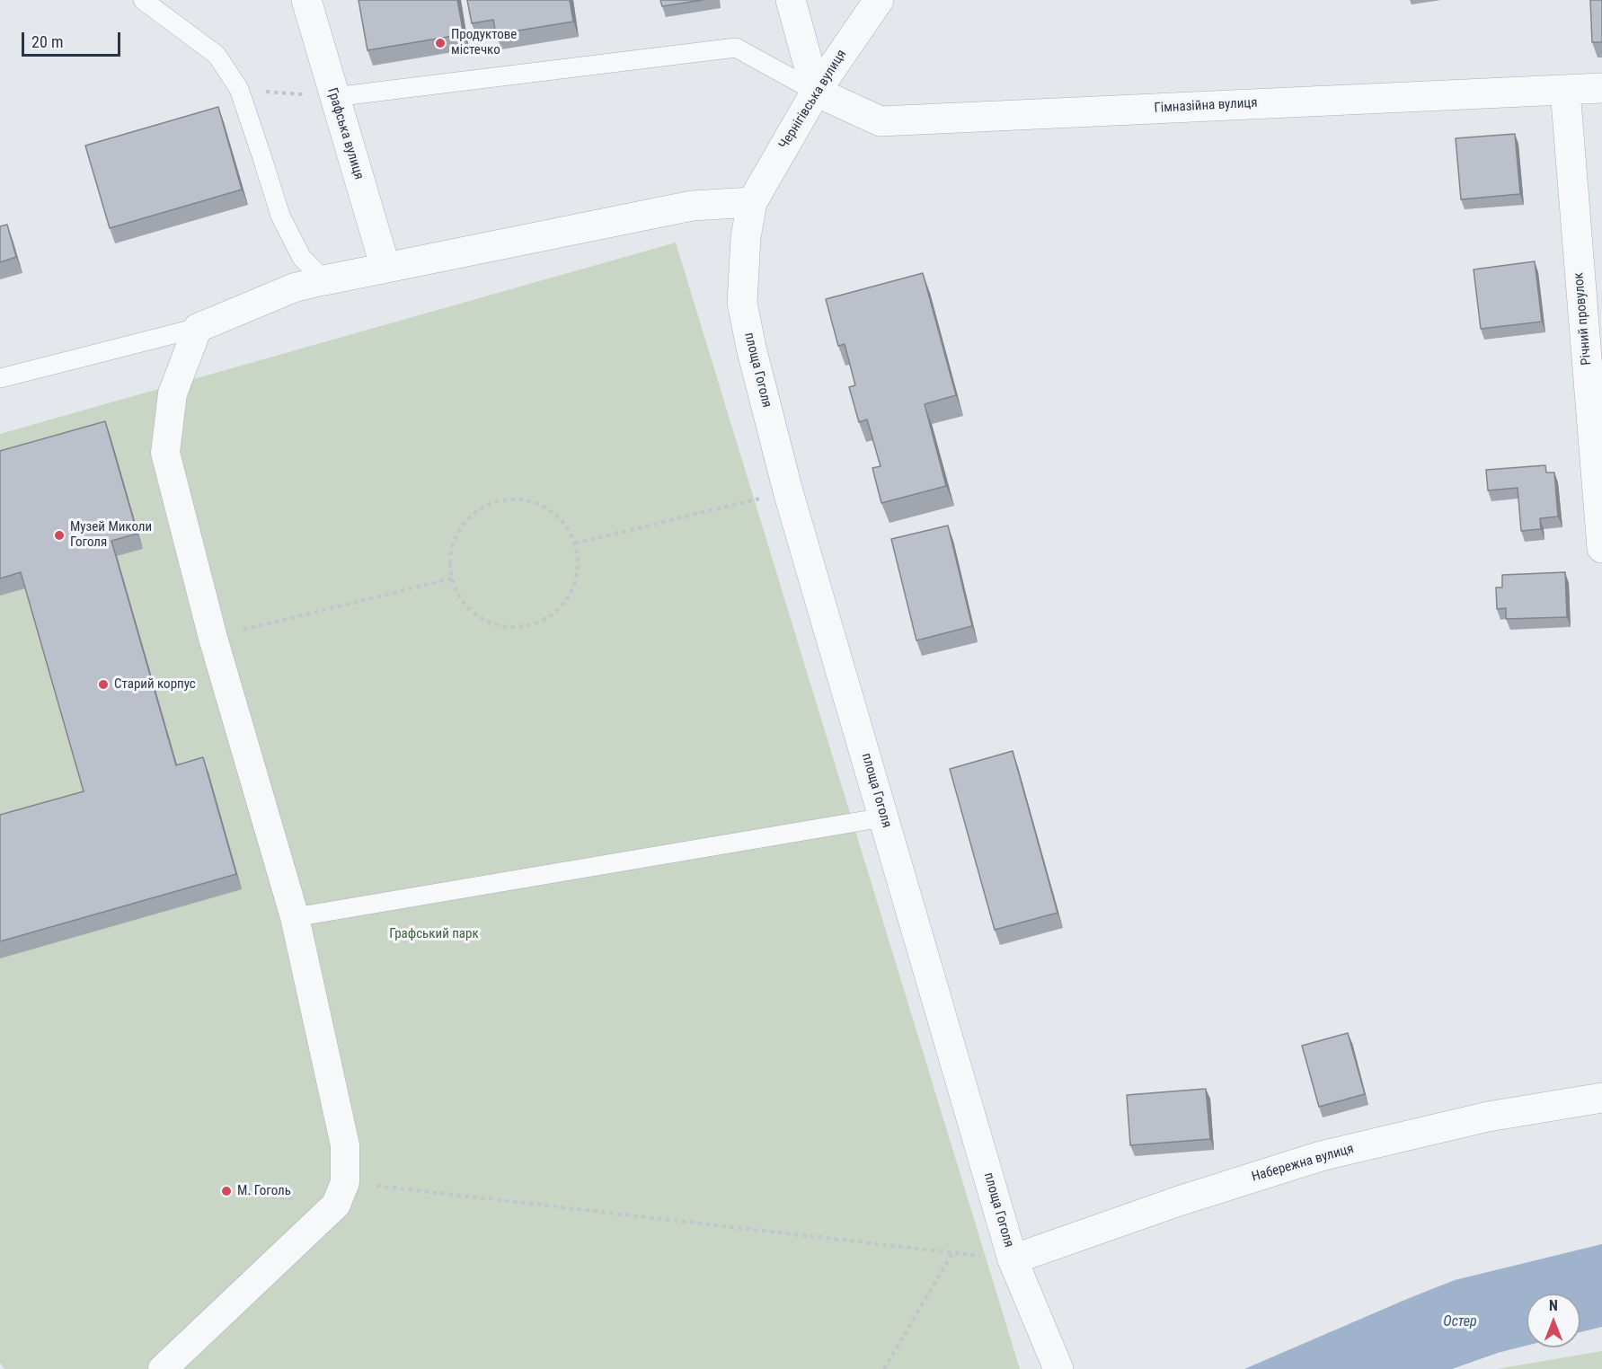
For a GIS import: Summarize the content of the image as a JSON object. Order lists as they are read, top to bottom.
{
  "streets": {
    "street": [
      "Чернігівська вулиця",
      "Гімназійна вулиця",
      "Графська вулиця",
      "Річний провулок",
      "площа Гоголя",
      "Набережна вулиця"
    ]
  },
  "crossings": [
    ["Чернігівська вулиця", "Гімназійна вулиця"],
    ["Чернігівська вулиця", "площа Гоголя"],
    ["Гімназійна вулиця", "Річний провулок"],
    ["площа Гоголя", "Набережна вулиця"]
  ],
  "water": ["Остер"],
  "parks": ["Графський парк"],
  "places": [
    "Продуктове містечко",
    "Музей Миколи Гоголя",
    "Старий корпус",
    "М. Гоголь"
  ],
  "scale_bar": "20 m",
  "north": "top"
}
